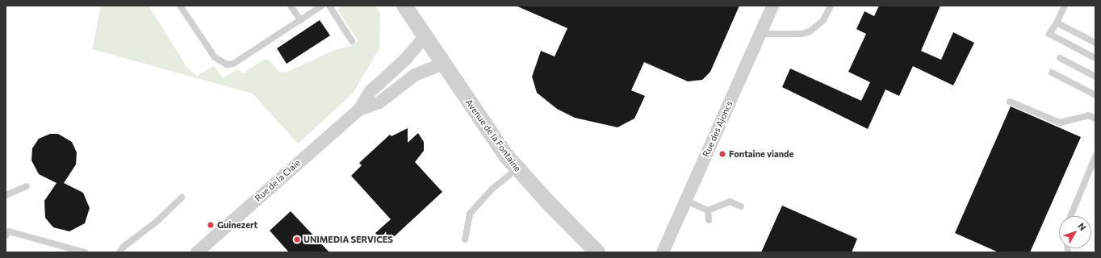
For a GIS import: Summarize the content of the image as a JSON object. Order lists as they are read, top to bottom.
{
  "streets": {
    "street": ["Rue des Ajoncs", "Avenue de la Fontaine", "Rue de la Claie"]
  },
  "crossings": [
    ["Avenue de la Fontaine", "Rue de la Claie"]
  ],
  "places": ["Fontaine viande", "Guinezert", "UNIMEDIA SERVICES"],
  "north": "top right"
}
